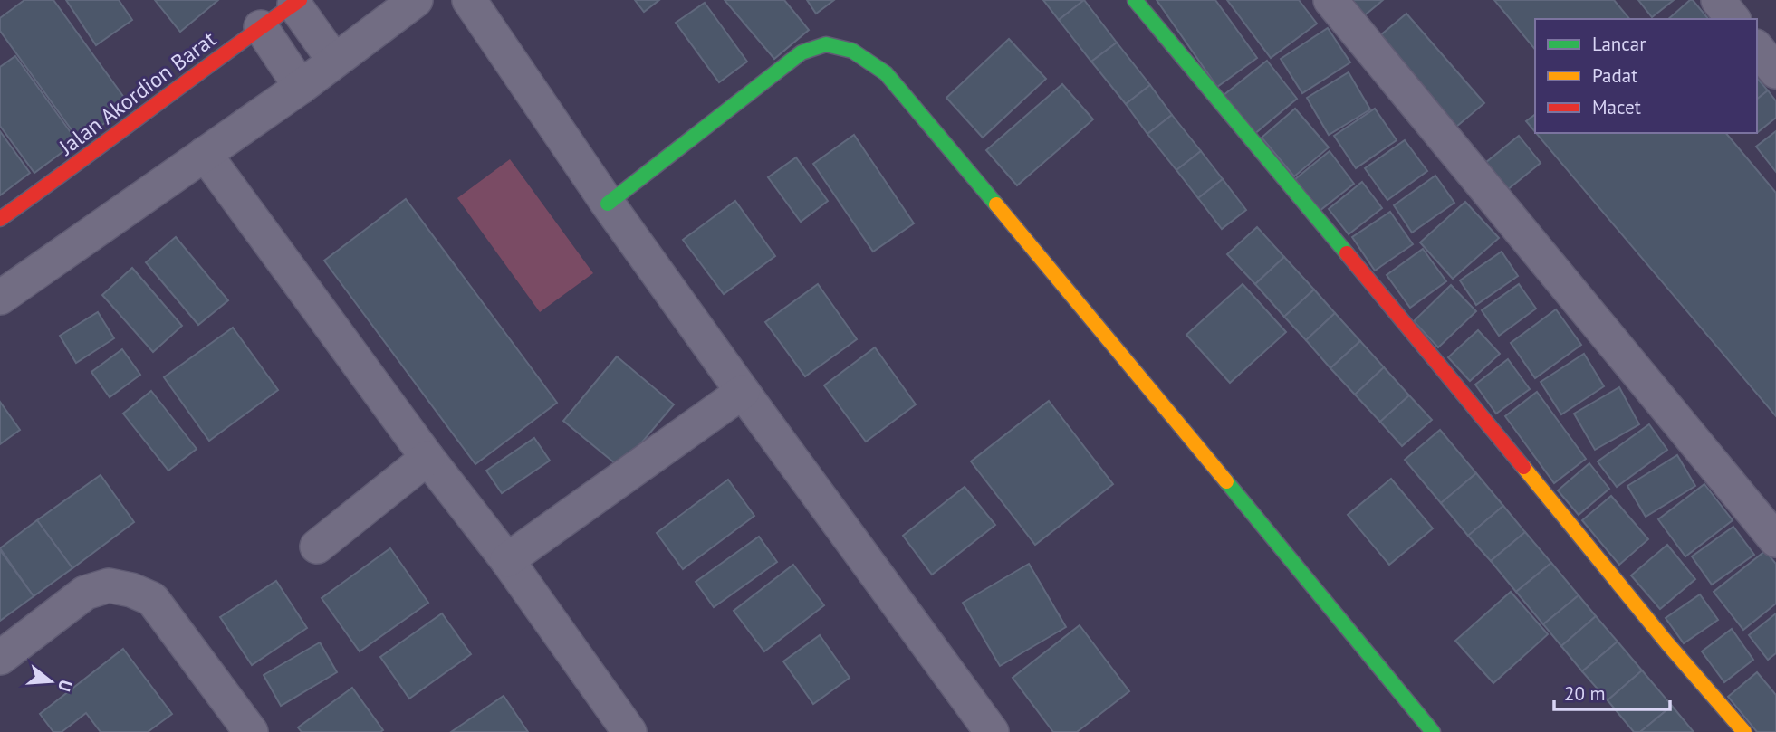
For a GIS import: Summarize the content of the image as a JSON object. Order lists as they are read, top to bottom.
{
  "streets": {
    "street": ["Jalan Akordion Barat"]
  },
  "legend": ["Lancar", "Padat", "Macet"],
  "scale_bar": "20 m",
  "north": "right"
}
